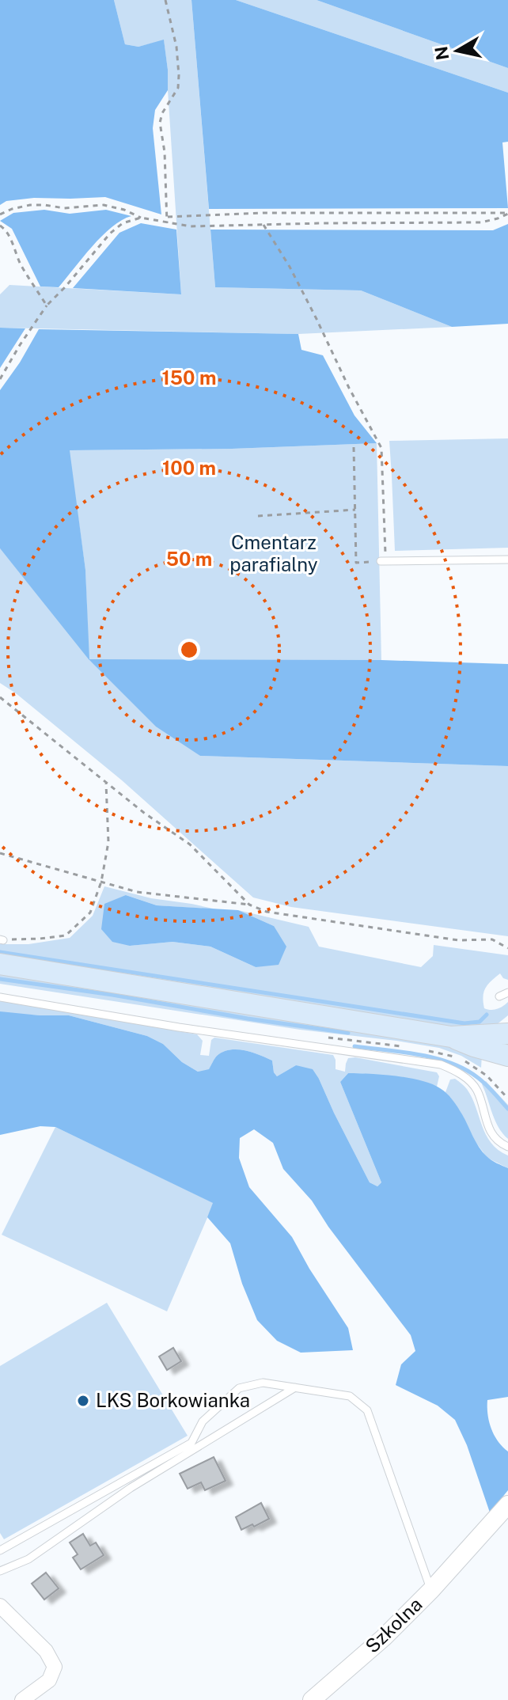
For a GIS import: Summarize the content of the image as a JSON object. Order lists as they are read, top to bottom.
{
  "streets": {
    "street": ["Szkolna"]
  },
  "parks": ["Cmentarz parafialny"],
  "places": ["LKS Borkowianka"],
  "north": "left",
  "rings": ["150 m", "100 m", "50 m"]
}
